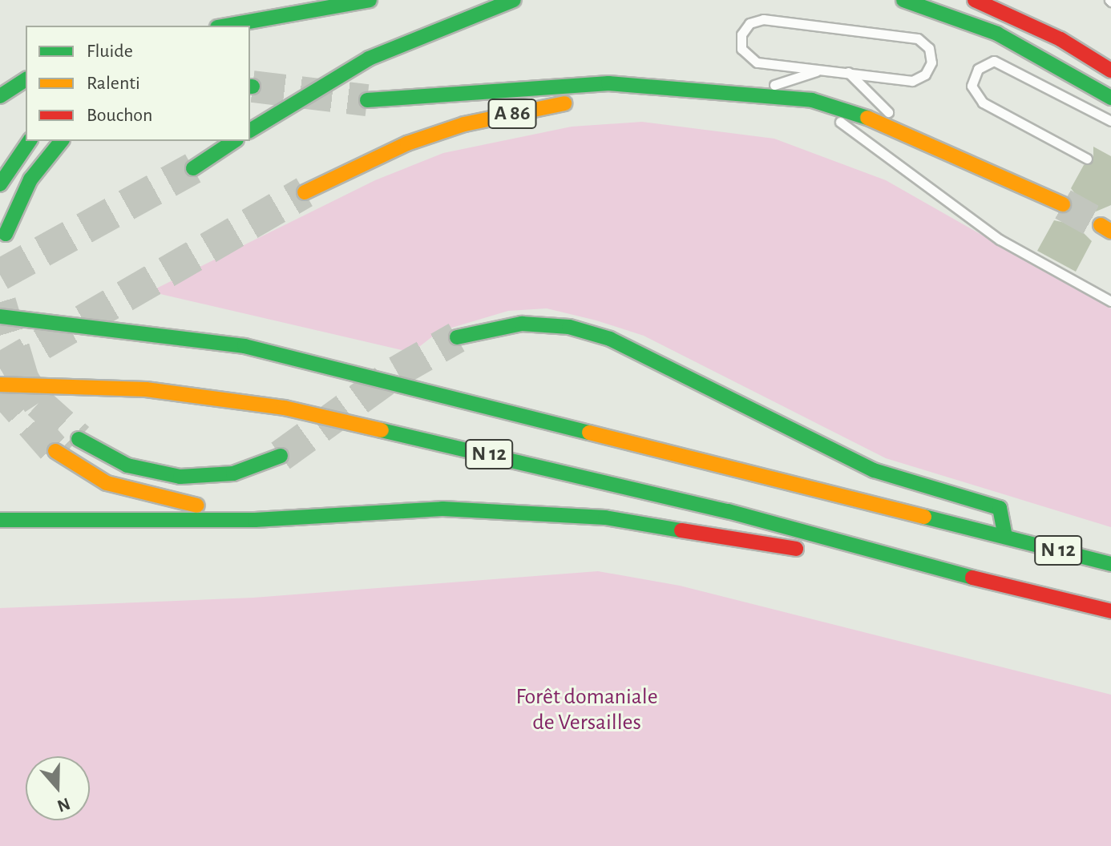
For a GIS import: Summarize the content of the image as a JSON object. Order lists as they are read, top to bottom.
{
  "streets": {
    "highway": ["A 86", "N 12"]
  },
  "parks": ["Forêt domaniale de Versailles"],
  "legend": ["Fluide", "Ralenti", "Bouchon"],
  "north": "bottom"
}
